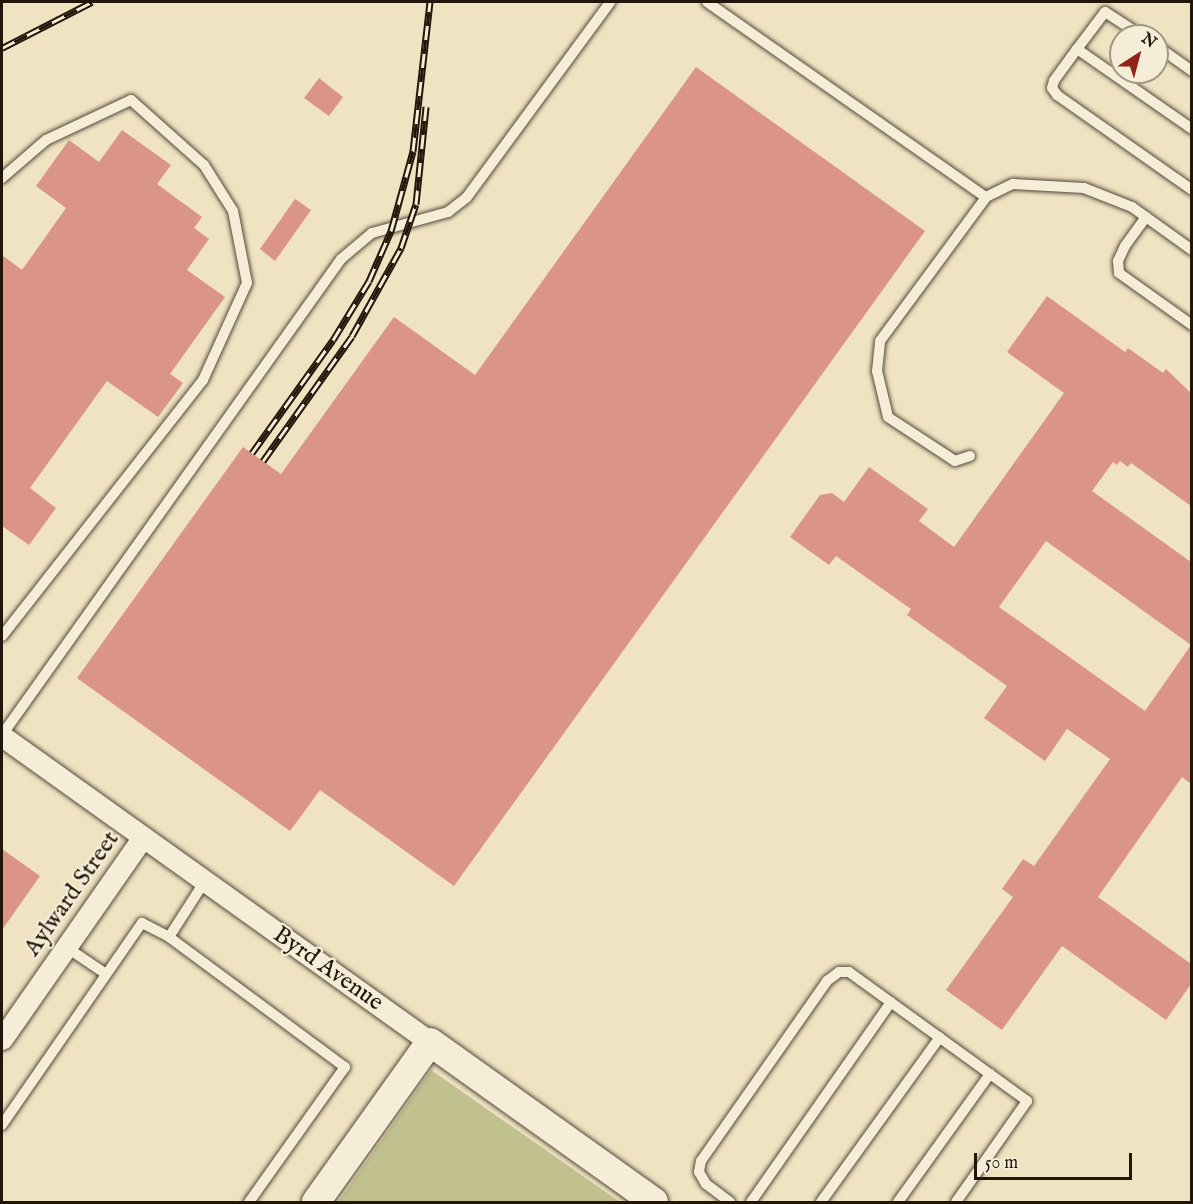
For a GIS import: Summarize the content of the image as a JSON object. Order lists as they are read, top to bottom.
{
  "streets": {
    "street": ["Aylward Street", "Byrd Avenue"]
  },
  "crossings": [
    ["Aylward Street", "Byrd Avenue"]
  ],
  "scale_bar": "50 m",
  "north": "top right"
}
